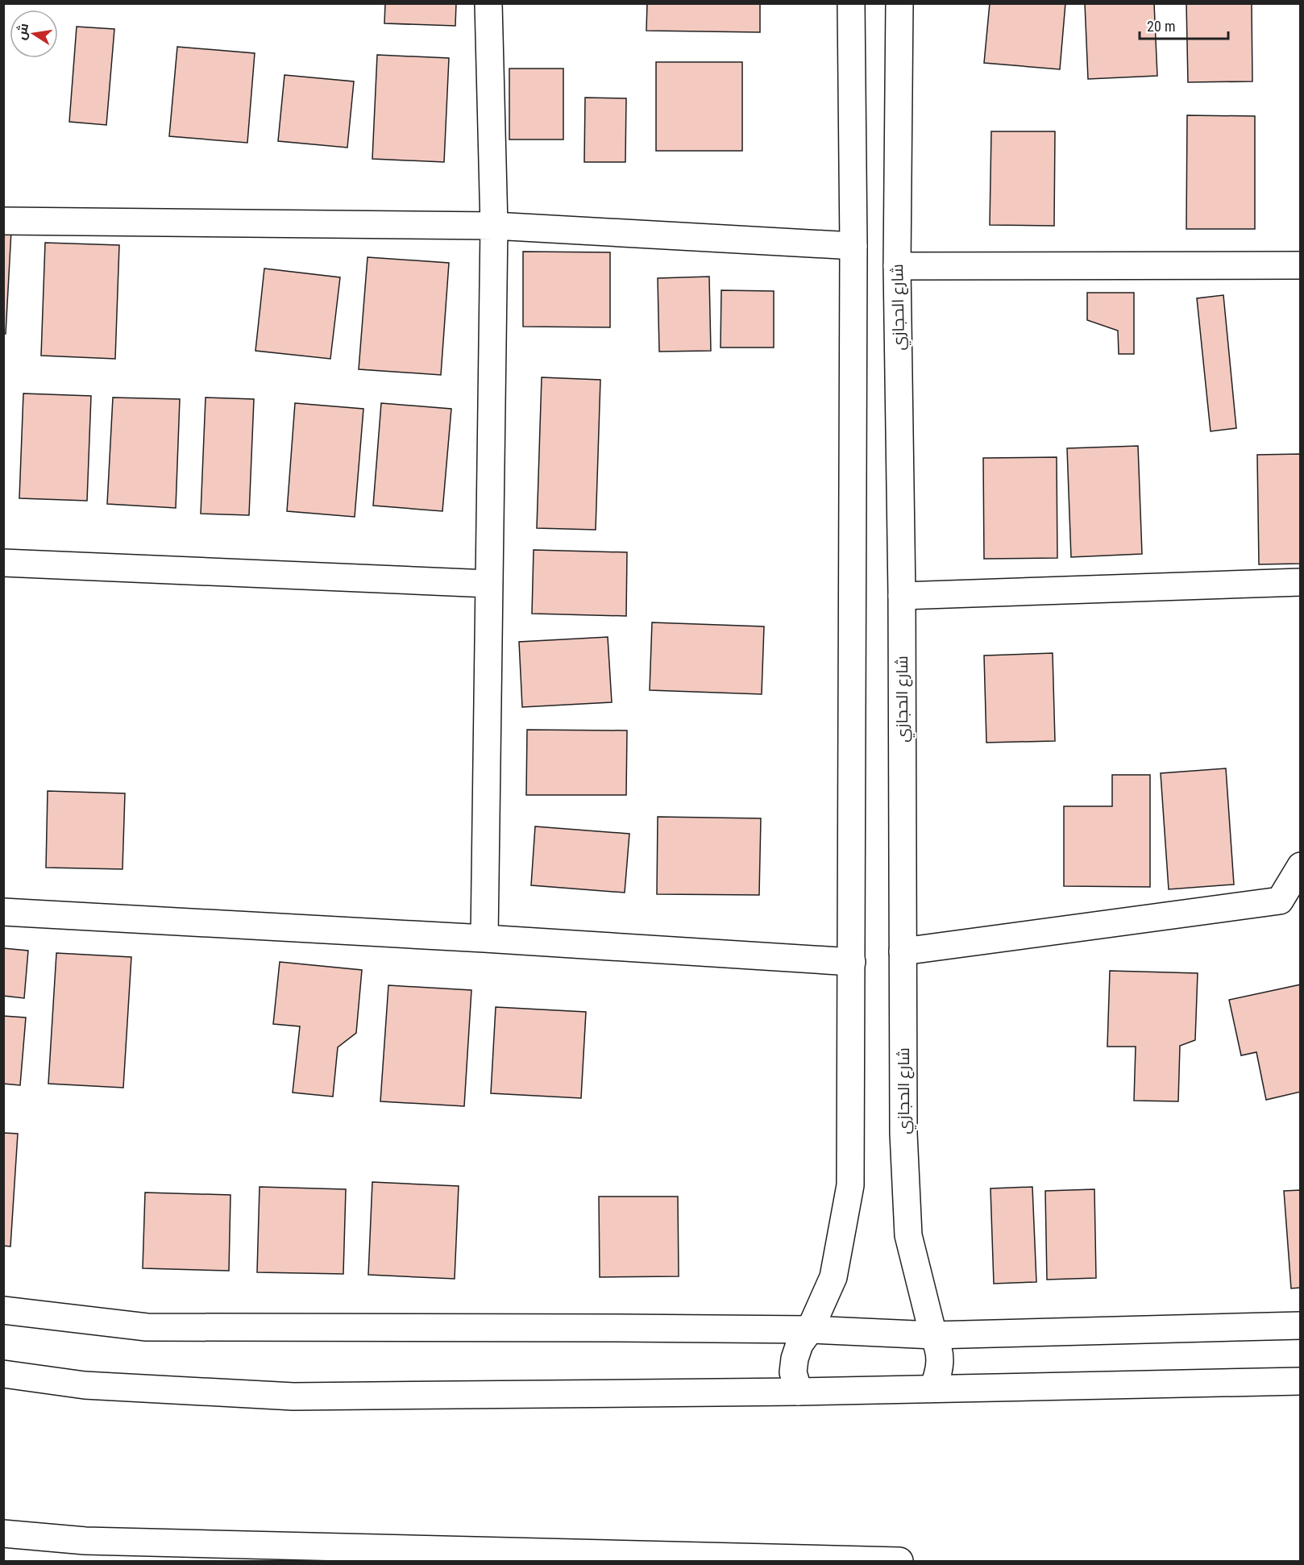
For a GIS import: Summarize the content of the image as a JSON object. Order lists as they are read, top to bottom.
{
  "streets": {
    "main road": ["شارع الحجازي"]
  },
  "scale_bar": "20 m",
  "north": "left"
}
